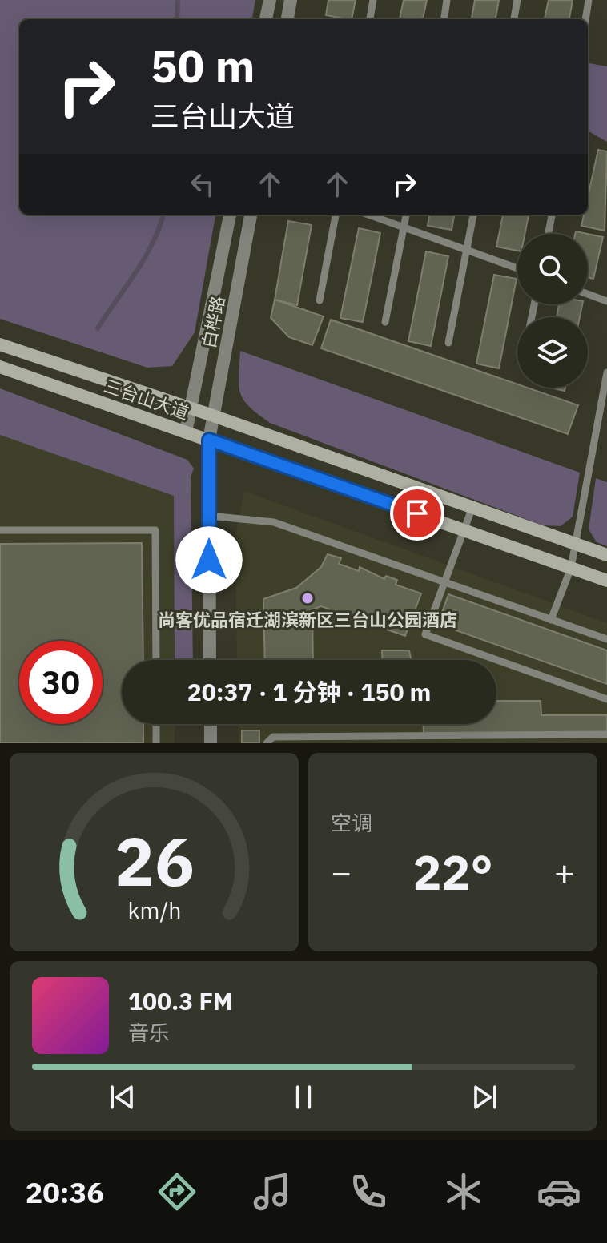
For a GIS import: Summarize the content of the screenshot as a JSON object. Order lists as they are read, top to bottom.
{
  "streets": {
    "main road": ["三台山大道"],
    "street": ["白桦路"]
  },
  "crossings": [
    ["白桦路", "三台山大道"]
  ],
  "places": ["尚客优品宿迁湖滨新区三台山公园酒店"],
  "page": {
    "turn": ["50 m", "三台山大道"],
    "limit": "30",
    "trip": "20:37 · 1 分钟 · 150 m",
    "tile": "空调",
    "heat": ["−", "22°", "+"],
    "song": ["100.3 FM", "音乐"],
    "tabs": "20:36",
    "gauge": ["26", "km/h"]
  }
}
